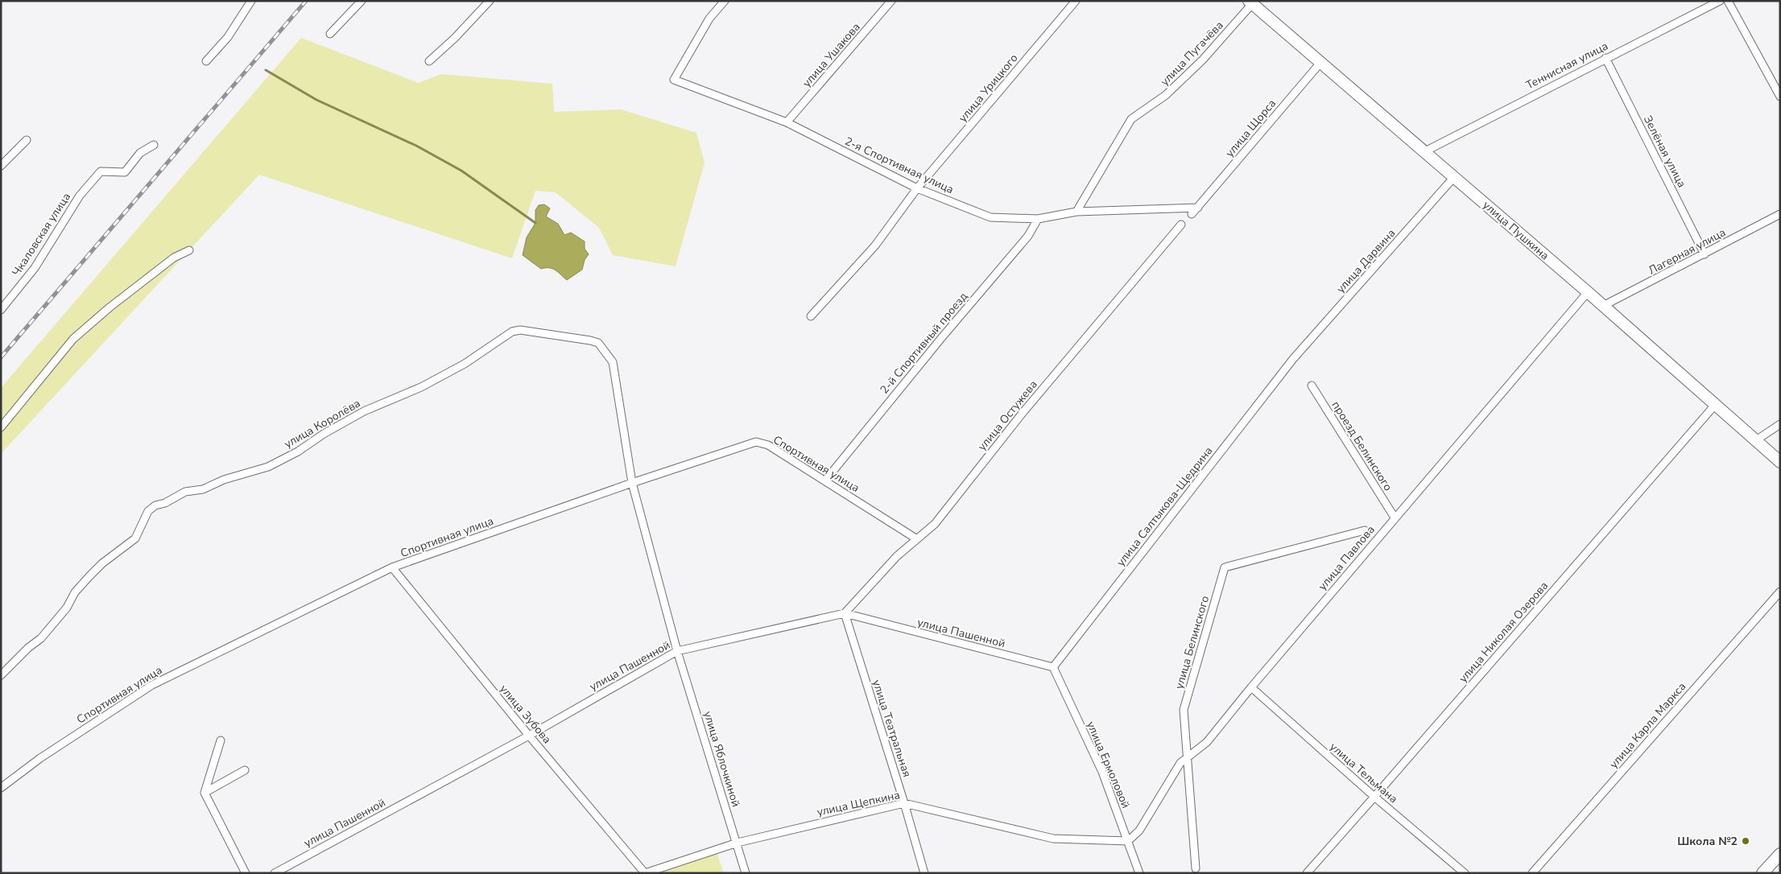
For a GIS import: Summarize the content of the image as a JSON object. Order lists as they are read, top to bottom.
{
  "streets": {
    "main road": ["улица Пушкина"],
    "street": [
      "улица Пугачёва",
      "улица Ушакова",
      "Теннисная улица",
      "улица Урицкого",
      "улица Щорса",
      "Зелёная улица",
      "2-я Спортивная улица",
      "Чкаловская улица",
      "Лагерная улица",
      "улица Дарвина",
      "2-й Спортивный проезд",
      "улица Остужева",
      "улица Королёва",
      "проезд Белинского",
      "Спортивная улица",
      "улица Салтыкова-Щедрина",
      "улица Павлова",
      "улица Николая Озерова",
      "улица Пашенной",
      "улица Белинского",
      "улица Зубова",
      "улица Карла Маркса",
      "улица Театральная",
      "улица Яблочкиной",
      "улица Ермоловой",
      "улица Тельмана",
      "улица Щепкина"
    ]
  },
  "crossings": [
    ["улица Пугачёва", "2-я Спортивная улица"],
    ["улица Пугачёва", "улица Пушкина"],
    ["улица Ушакова", "2-я Спортивная улица"],
    ["Теннисная улица", "Зелёная улица"],
    ["Теннисная улица", "улица Пушкина"],
    ["улица Урицкого", "2-я Спортивная улица"],
    ["улица Щорса", "2-я Спортивная улица"],
    ["улица Щорса", "улица Пушкина"],
    ["Зелёная улица", "Лагерная улица"],
    ["2-я Спортивная улица", "2-й Спортивный проезд"],
    ["улица Пушкина", "Лагерная улица"],
    ["улица Пушкина", "улица Дарвина"],
    ["улица Пушкина", "улица Павлова"],
    ["улица Пушкина", "улица Николая Озерова"],
    ["улица Дарвина", "улица Салтыкова-Щедрина"],
    ["2-й Спортивный проезд", "Спортивная улица"],
    ["улица Остужева", "Спортивная улица"],
    ["улица Остужева", "улица Пашенной"],
    ["улица Остужева", "улица Театральная"],
    ["улица Королёва", "Спортивная улица"],
    ["улица Королёва", "улица Пашенной"],
    ["улица Королёва", "улица Яблочкиной"],
    ["проезд Белинского", "улица Павлова"],
    ["Спортивная улица", "улица Зубова"],
    ["улица Салтыкова-Щедрина", "улица Пашенной"],
    ["улица Салтыкова-Щедрина", "улица Ермоловой"],
    ["улица Павлова", "улица Белинского"],
    ["улица Павлова", "улица Ермоловой"],
    ["улица Павлова", "улица Тельмана"],
    ["улица Павлова", "улица Щепкина"],
    ["улица Николая Озерова", "улица Тельмана"],
    ["улица Пашенной", "улица Зубова"],
    ["улица Пашенной", "улица Театральная"],
    ["улица Пашенной", "улица Яблочкиной"],
    ["улица Пашенной", "улица Ермоловой"],
    ["улица Зубова", "улица Щепкина"],
    ["улица Театральная", "улица Щепкина"],
    ["улица Яблочкиной", "улица Щепкина"],
    ["улица Ермоловой", "улица Щепкина"]
  ],
  "places": ["Школа №2"]
}
